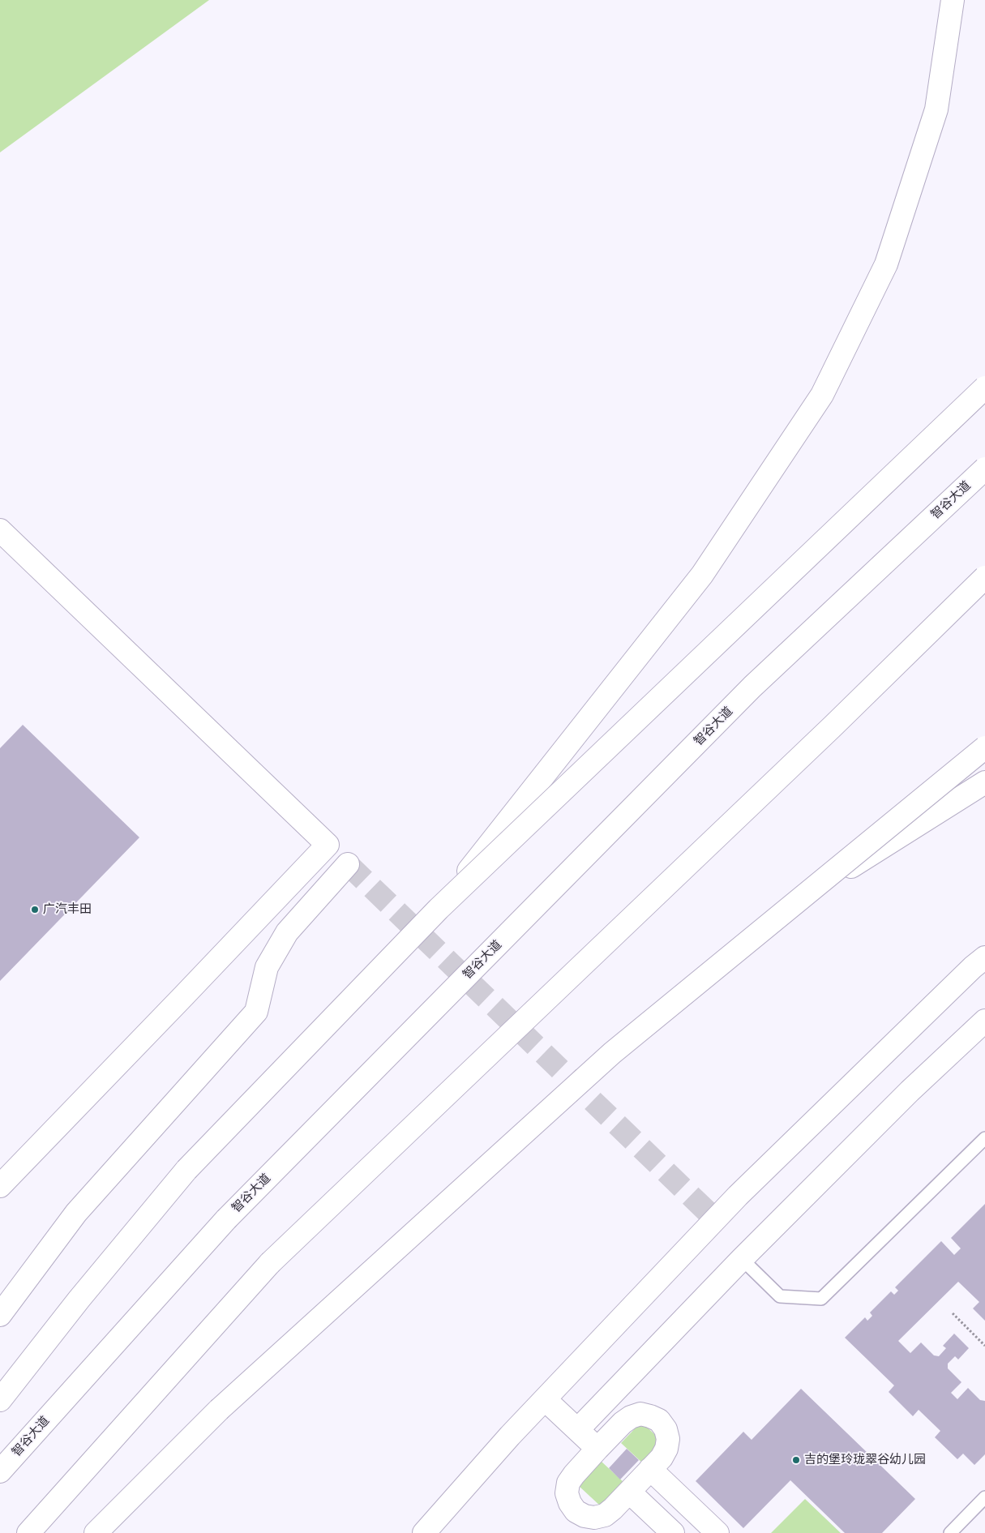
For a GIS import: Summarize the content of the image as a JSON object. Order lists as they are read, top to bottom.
{
  "streets": {
    "main road": ["智谷大道"]
  },
  "places": ["广汽丰田", "吉的堡玲珑翠谷幼儿园"]
}
